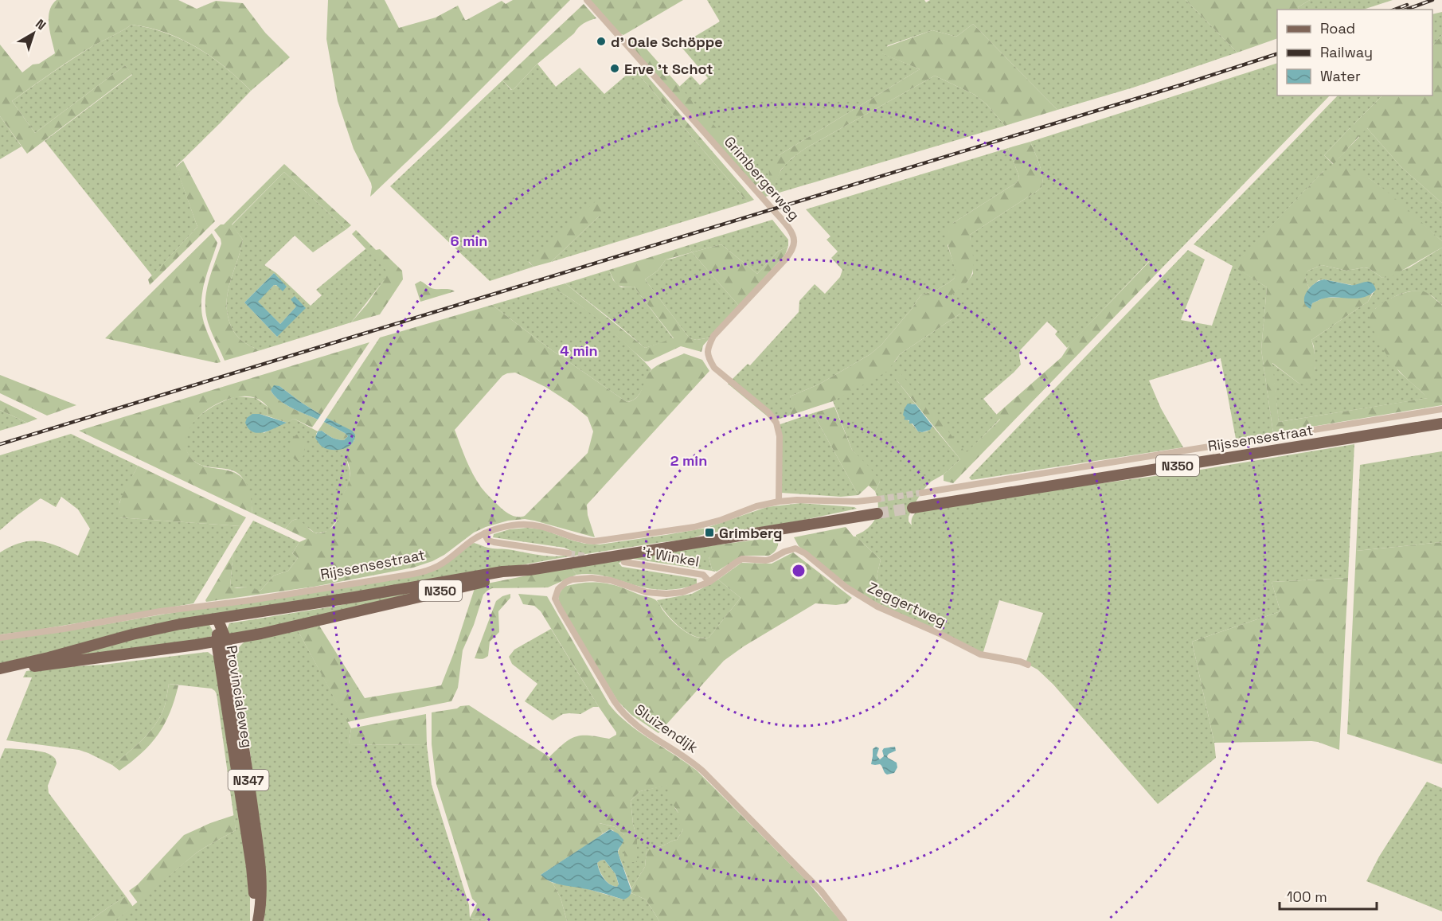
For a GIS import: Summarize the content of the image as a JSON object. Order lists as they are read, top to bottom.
{
  "streets": {
    "main road": [
      "Rijssensestraat",
      "N350",
      "Provincialeweg",
      "N347"
    ],
    "street": [
      "Grimbergerweg",
      "'t Winkel",
      "Zeggertweg",
      "Sluizendijk"
    ]
  },
  "crossings": [
    ["Grimbergerweg", "Rijssensestraat"],
    ["Rijssensestraat", "Provincialeweg"],
    ["Rijssensestraat", "N347"],
    ["'t Winkel", "Zeggertweg"],
    ["'t Winkel", "Sluizendijk"],
    ["Zeggertweg", "Sluizendijk"],
    ["Provincialeweg", "N347"]
  ],
  "places": {
    "other": ["d' Oale Schöppe", "Erve 't Schot"],
    "transit": ["Grimberg"]
  },
  "legend": ["Road", "Railway", "Water"],
  "scale_bar": "100 m",
  "north": "top right",
  "rings": ["6 min", "4 min", "2 min"]
}
